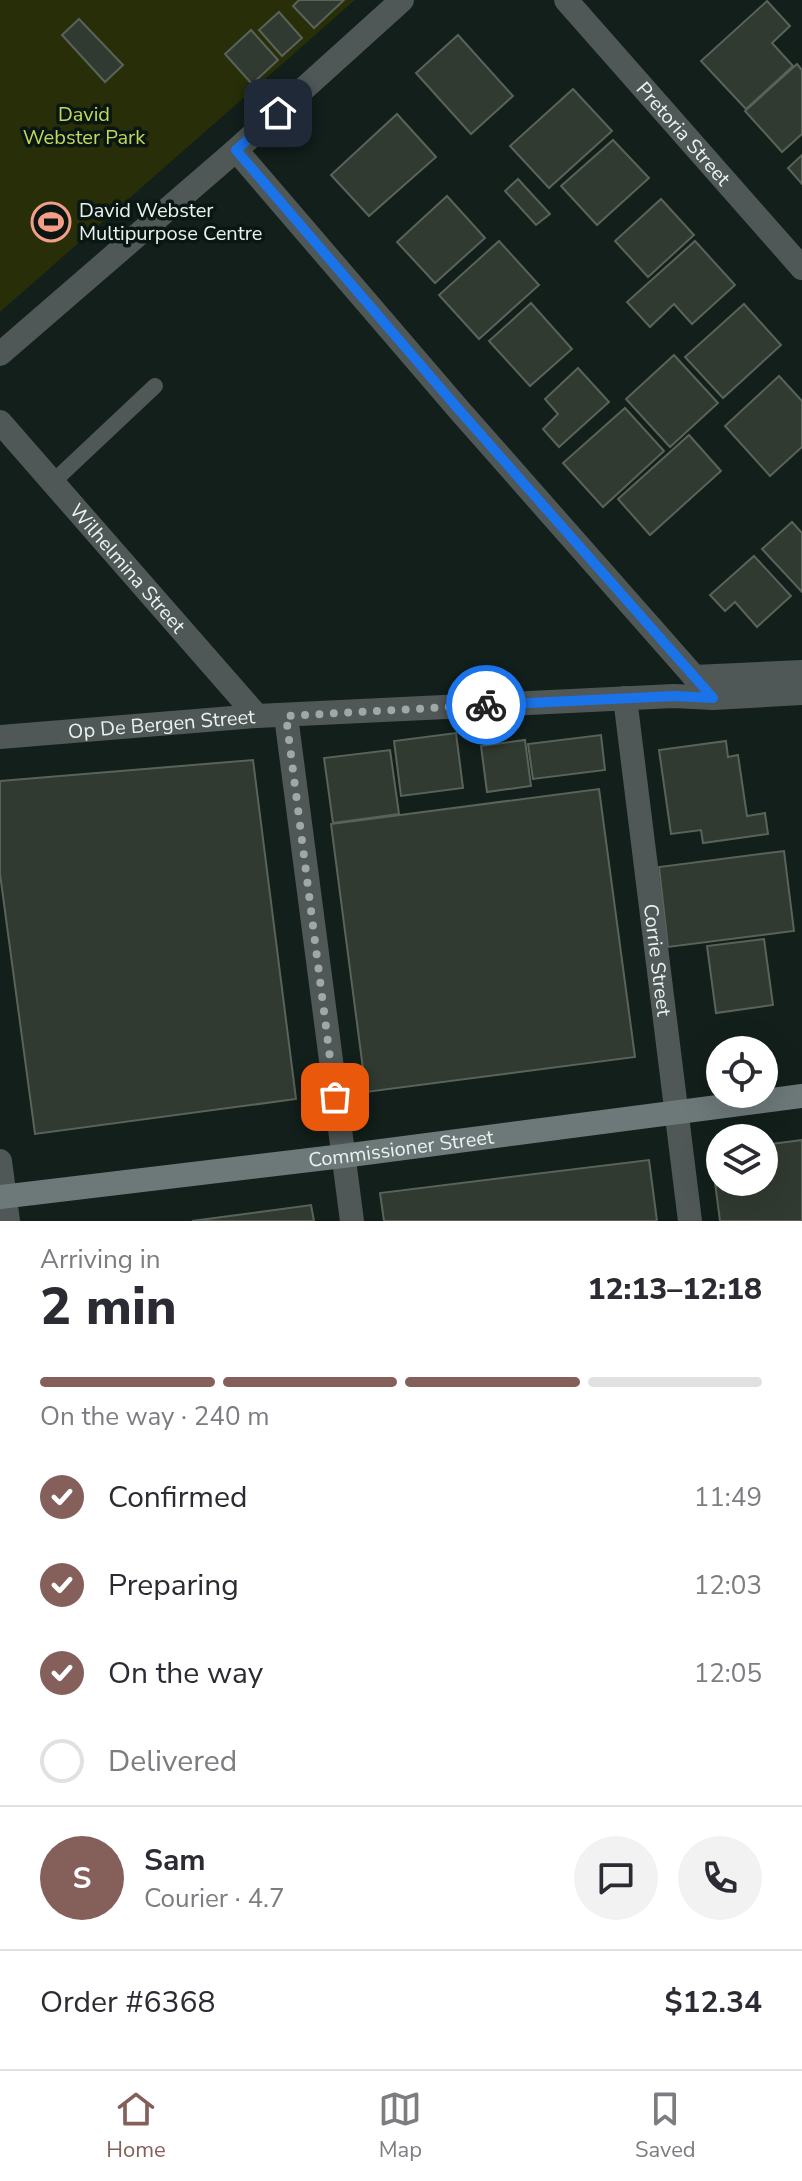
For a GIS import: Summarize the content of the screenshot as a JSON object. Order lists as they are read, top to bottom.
{
  "streets": {
    "main road": ["Commissioner Street"],
    "street": [
      "Pretoria Street",
      "Wilhelmina Street",
      "Op De Bergen Street",
      "Corrie Street"
    ]
  },
  "crossings": [
    ["Wilhelmina Street", "Op De Bergen Street"],
    ["Op De Bergen Street", "Corrie Street"],
    ["Corrie Street", "Commissioner Street"]
  ],
  "parks": ["David Webster Park"],
  "places": {
    "sports": ["David Webster Multipurpose Centre"]
  },
  "page": {
    "heading": ["2 min", "Arriving in", "12:13–12:18"],
    "panel": [
      "Sam",
      "Courier · 4.7",
      "Order #6368",
      "$12.34"
    ],
    "bar": "On the way · 240 m",
    "list": [
      ["Confirmed", "11:49"],
      ["Preparing", "12:03"],
      ["On the way", "12:05"],
      "Delivered"
    ],
    "round": "S",
    "tabs": ["Home", "Map", "Saved"]
  }
}
